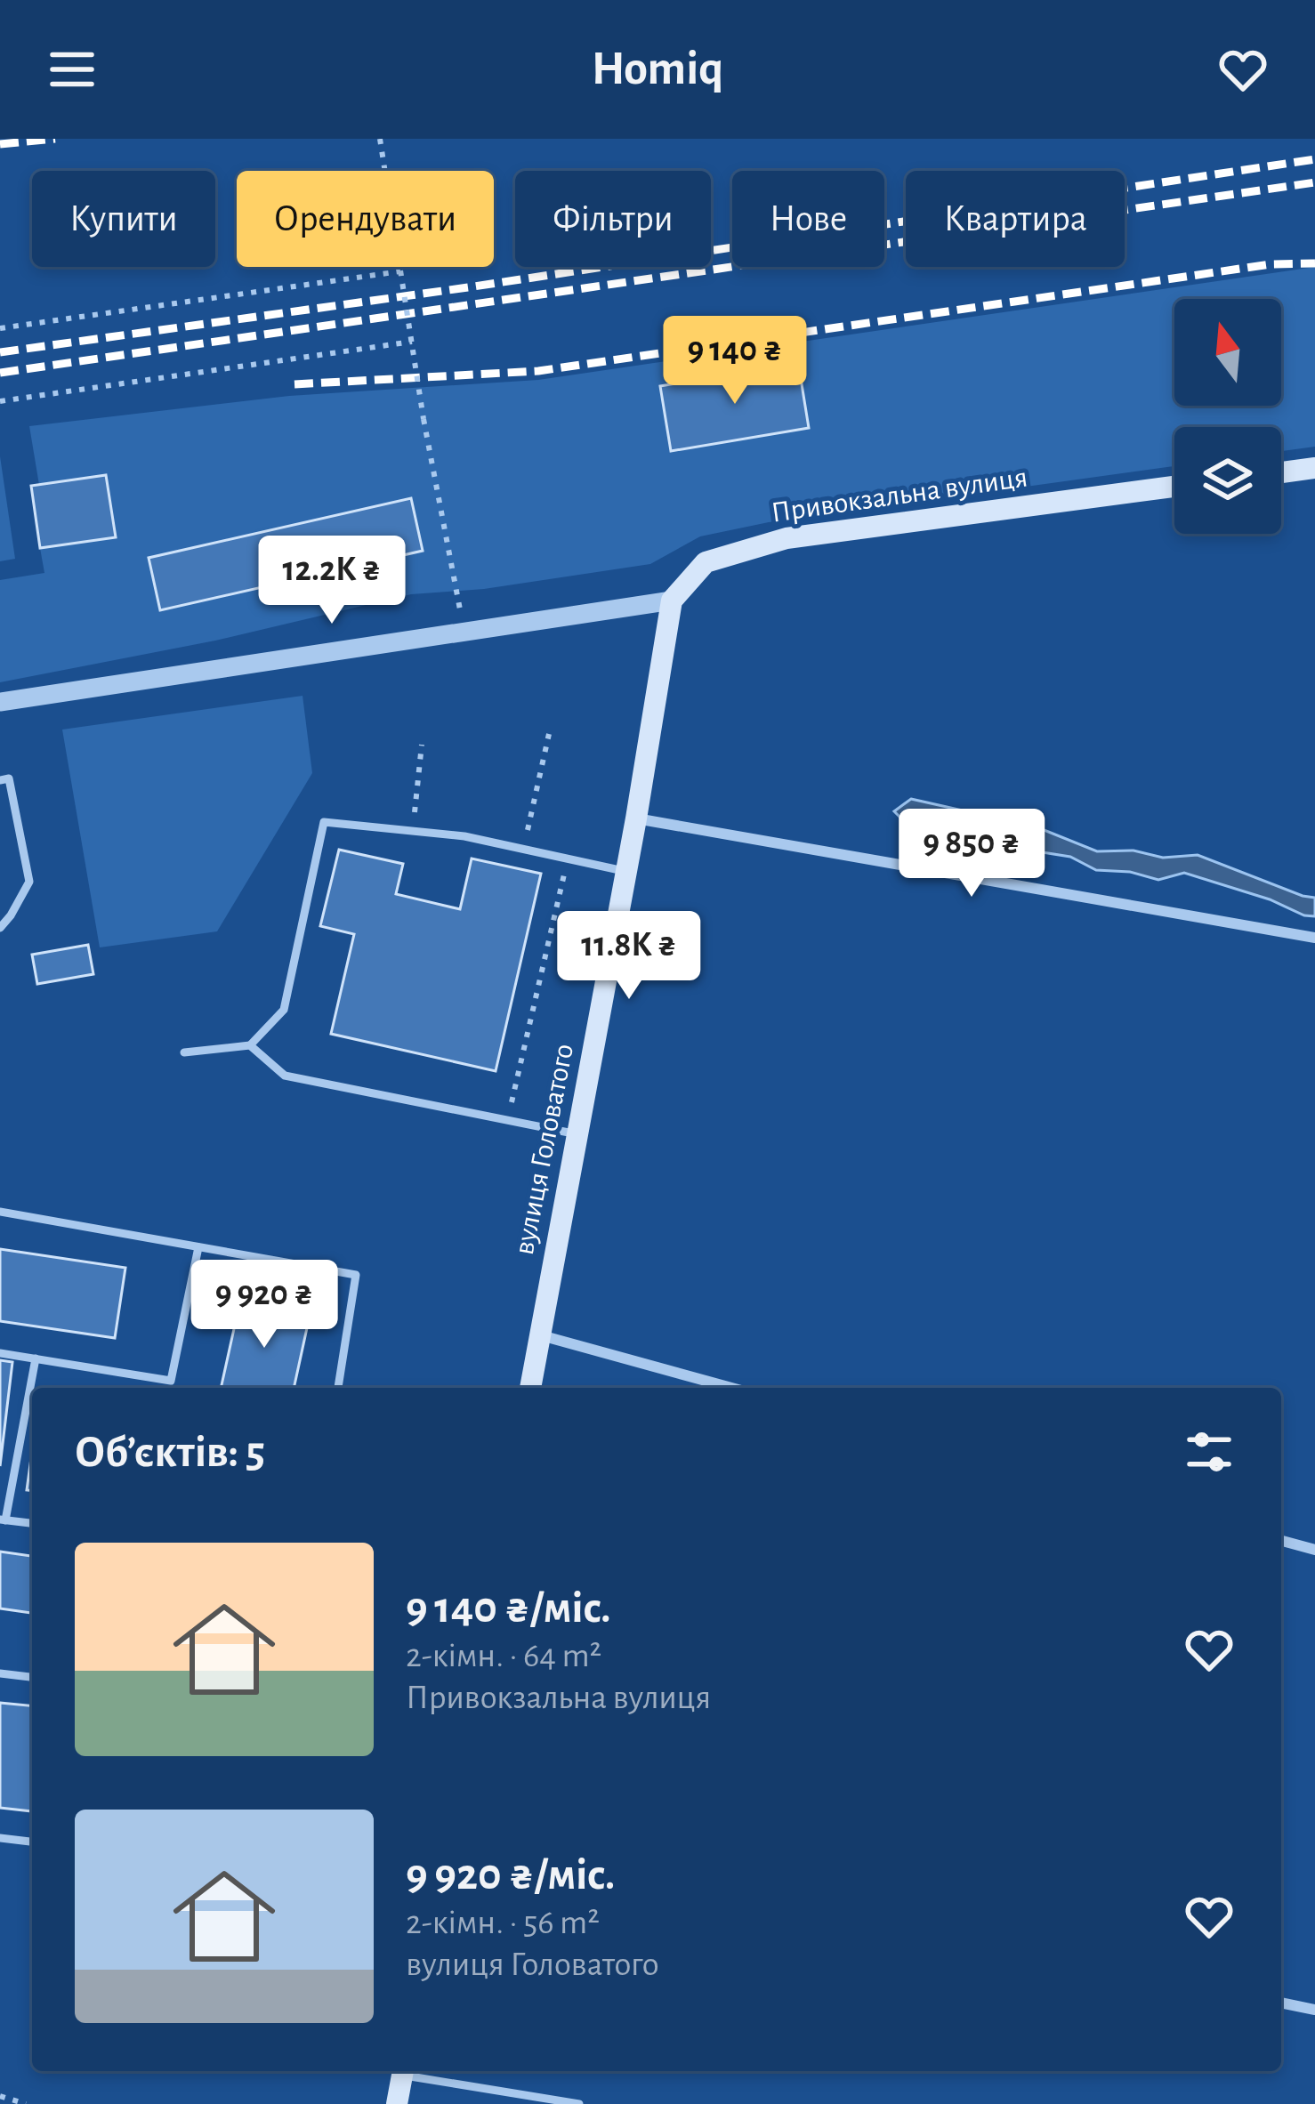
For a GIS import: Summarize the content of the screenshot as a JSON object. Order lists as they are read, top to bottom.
{
  "streets": {
    "main road": ["Привокзальна вулиця", "вулиця Головатого"]
  },
  "crossings": [
    ["Привокзальна вулиця", "вулиця Головатого"]
  ],
  "north": "top",
  "page": {
    "header": "Homiq",
    "chip": [
      "Купити",
      "Орендувати",
      "Фільтри",
      "Нове",
      "Квартира"
    ],
    "price": [
      "9 140 ₴",
      "12.2K ₴",
      "9 850 ₴",
      "11.8K ₴",
      "9 920 ₴"
    ],
    "heading": "Об’єктів: 5",
    "list": [
      {
        "name": "9 140 ₴/міс.",
        "note": "2-кімн. · 64 m² · Привокзальна вулиця"
      },
      {
        "name": "9 920 ₴/міс.",
        "note": "2-кімн. · 56 m² · вулиця Головатого"
      }
    ]
  }
}
